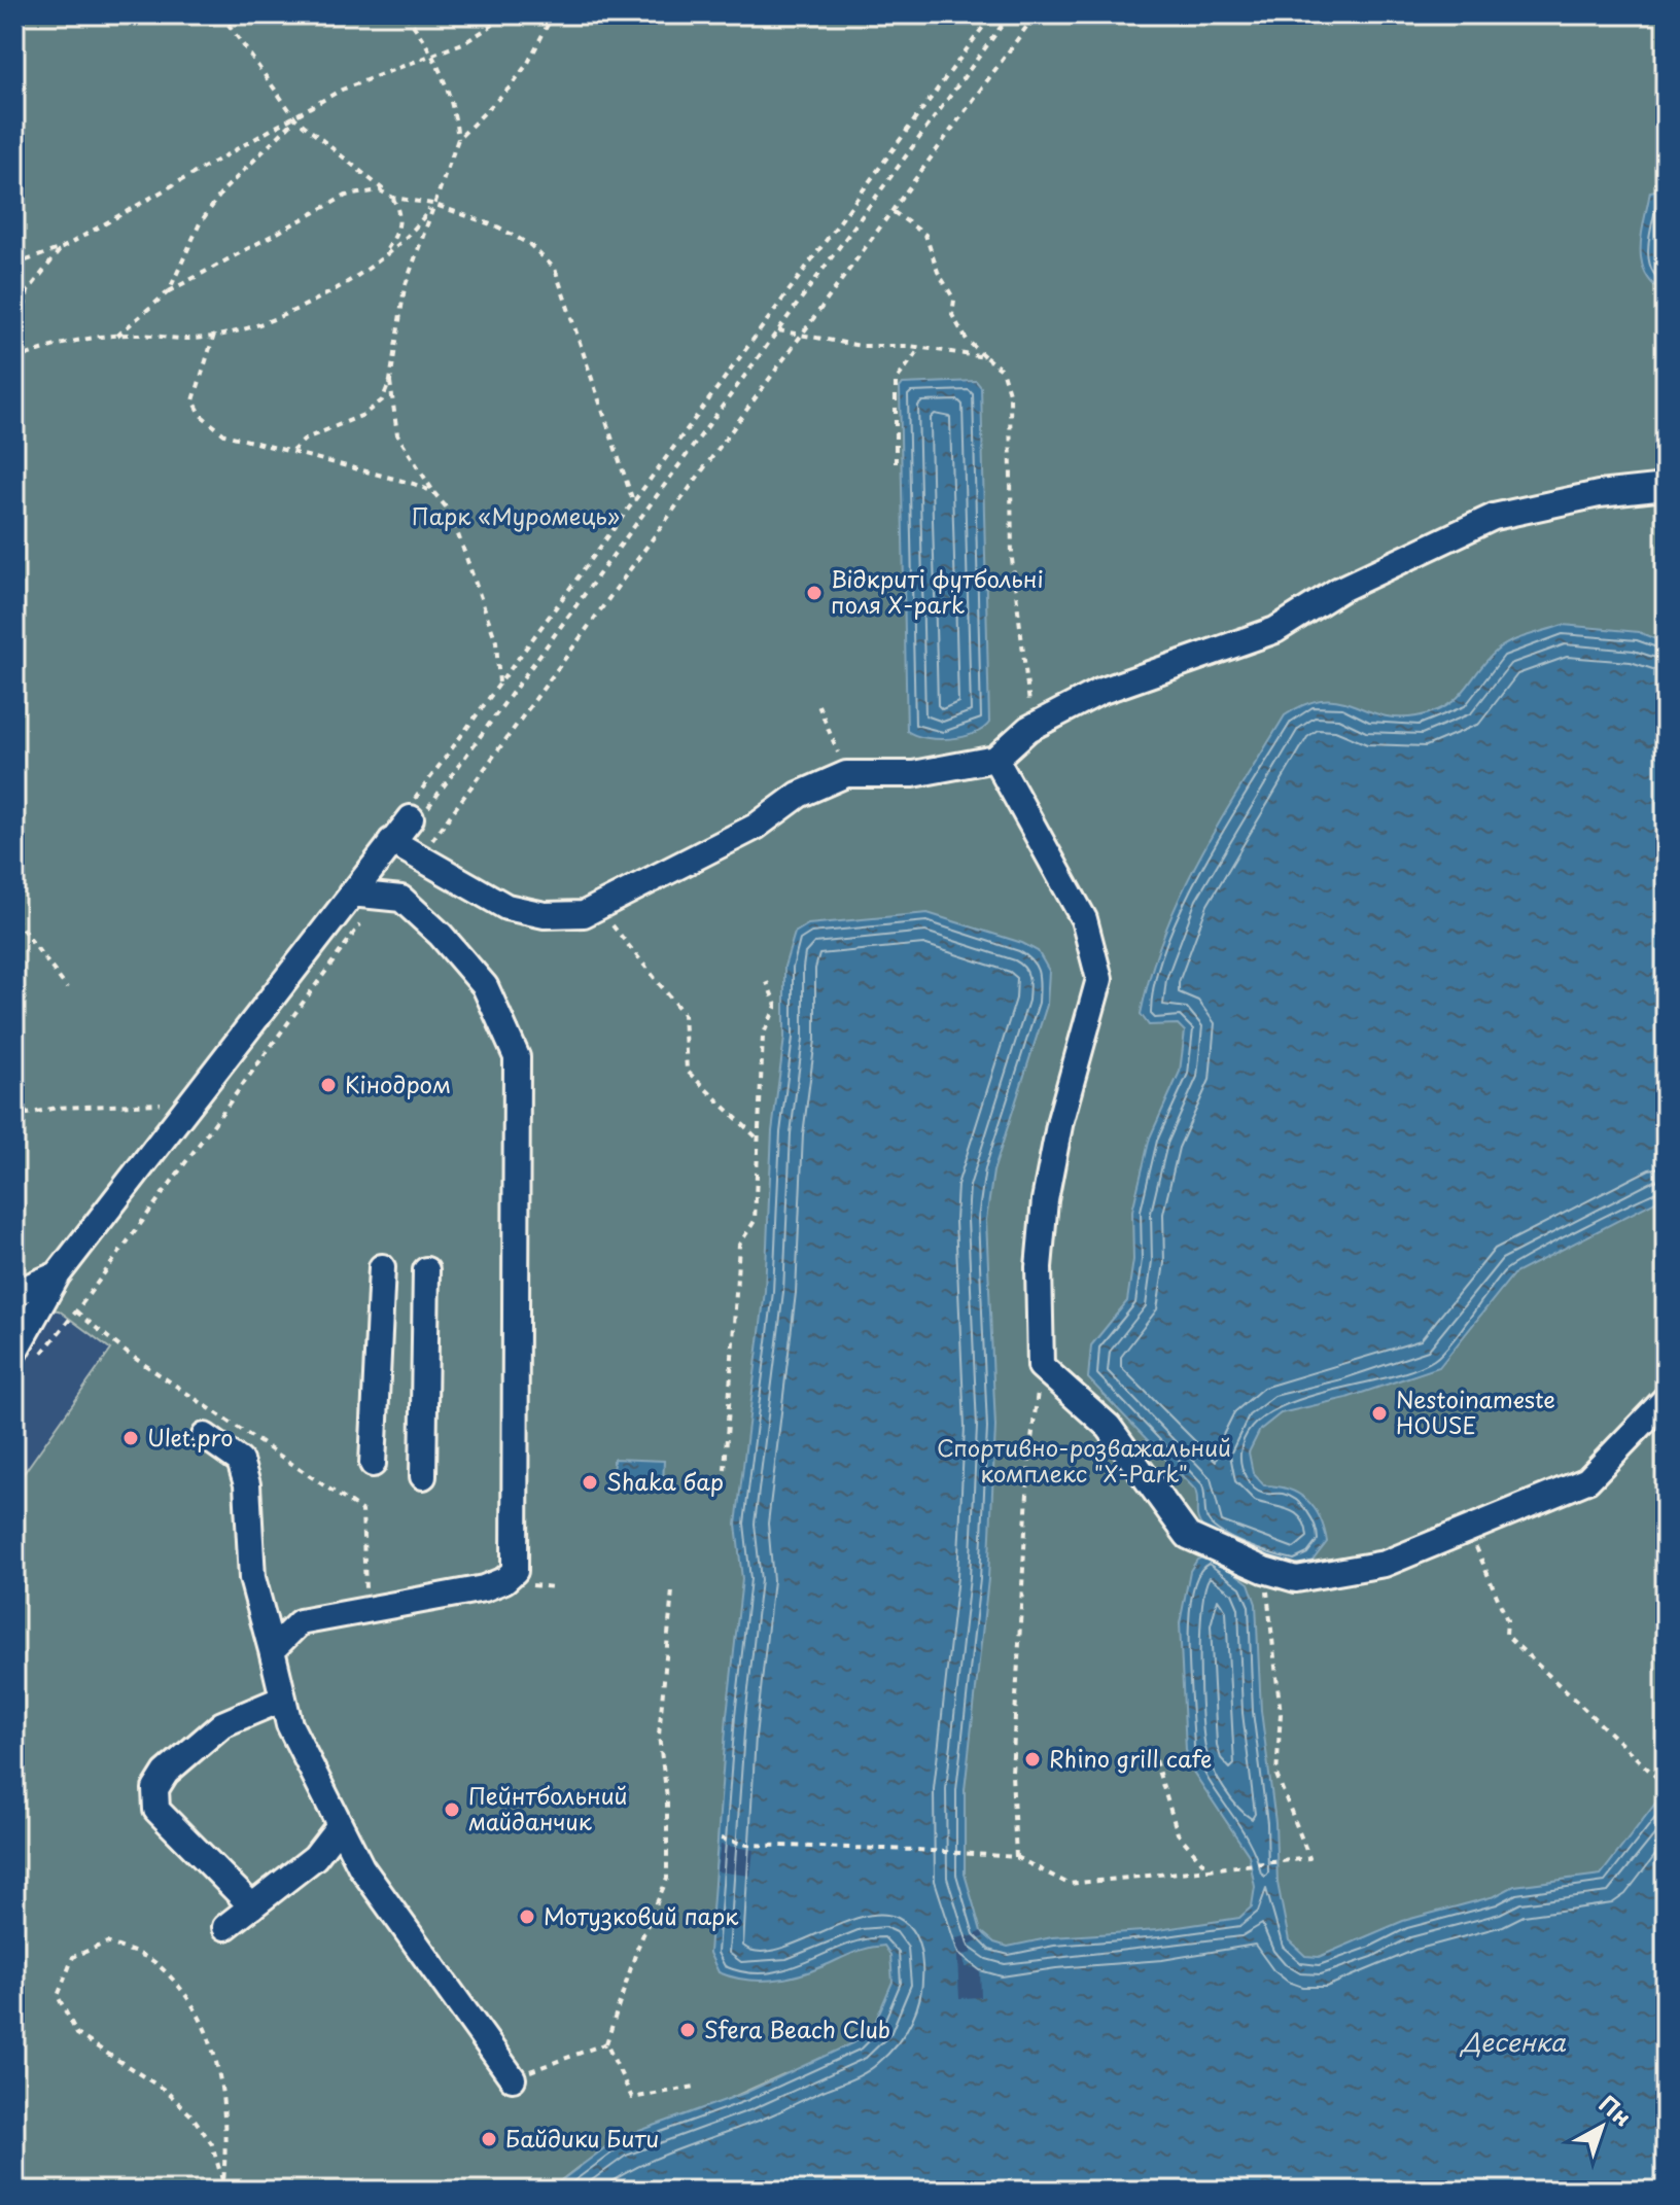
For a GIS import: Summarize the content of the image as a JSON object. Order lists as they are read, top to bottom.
{
  "water": ["Десенка"],
  "parks": ["Парк «Муромець»", "Спортивно-розважальний комплекс \"Х-Park\""],
  "places": [
    "Відкриті футбольні поля X-park",
    "Кінодром",
    "Nestoinameste HOUSE",
    "Ulet.pro",
    "Shaka бар",
    "Rhino grill cafe",
    "Пейнтбольний майданчик",
    "Мотузковий парк",
    "Sfera Beach Club",
    "Байдики Бити"
  ],
  "north": "top right"
}
